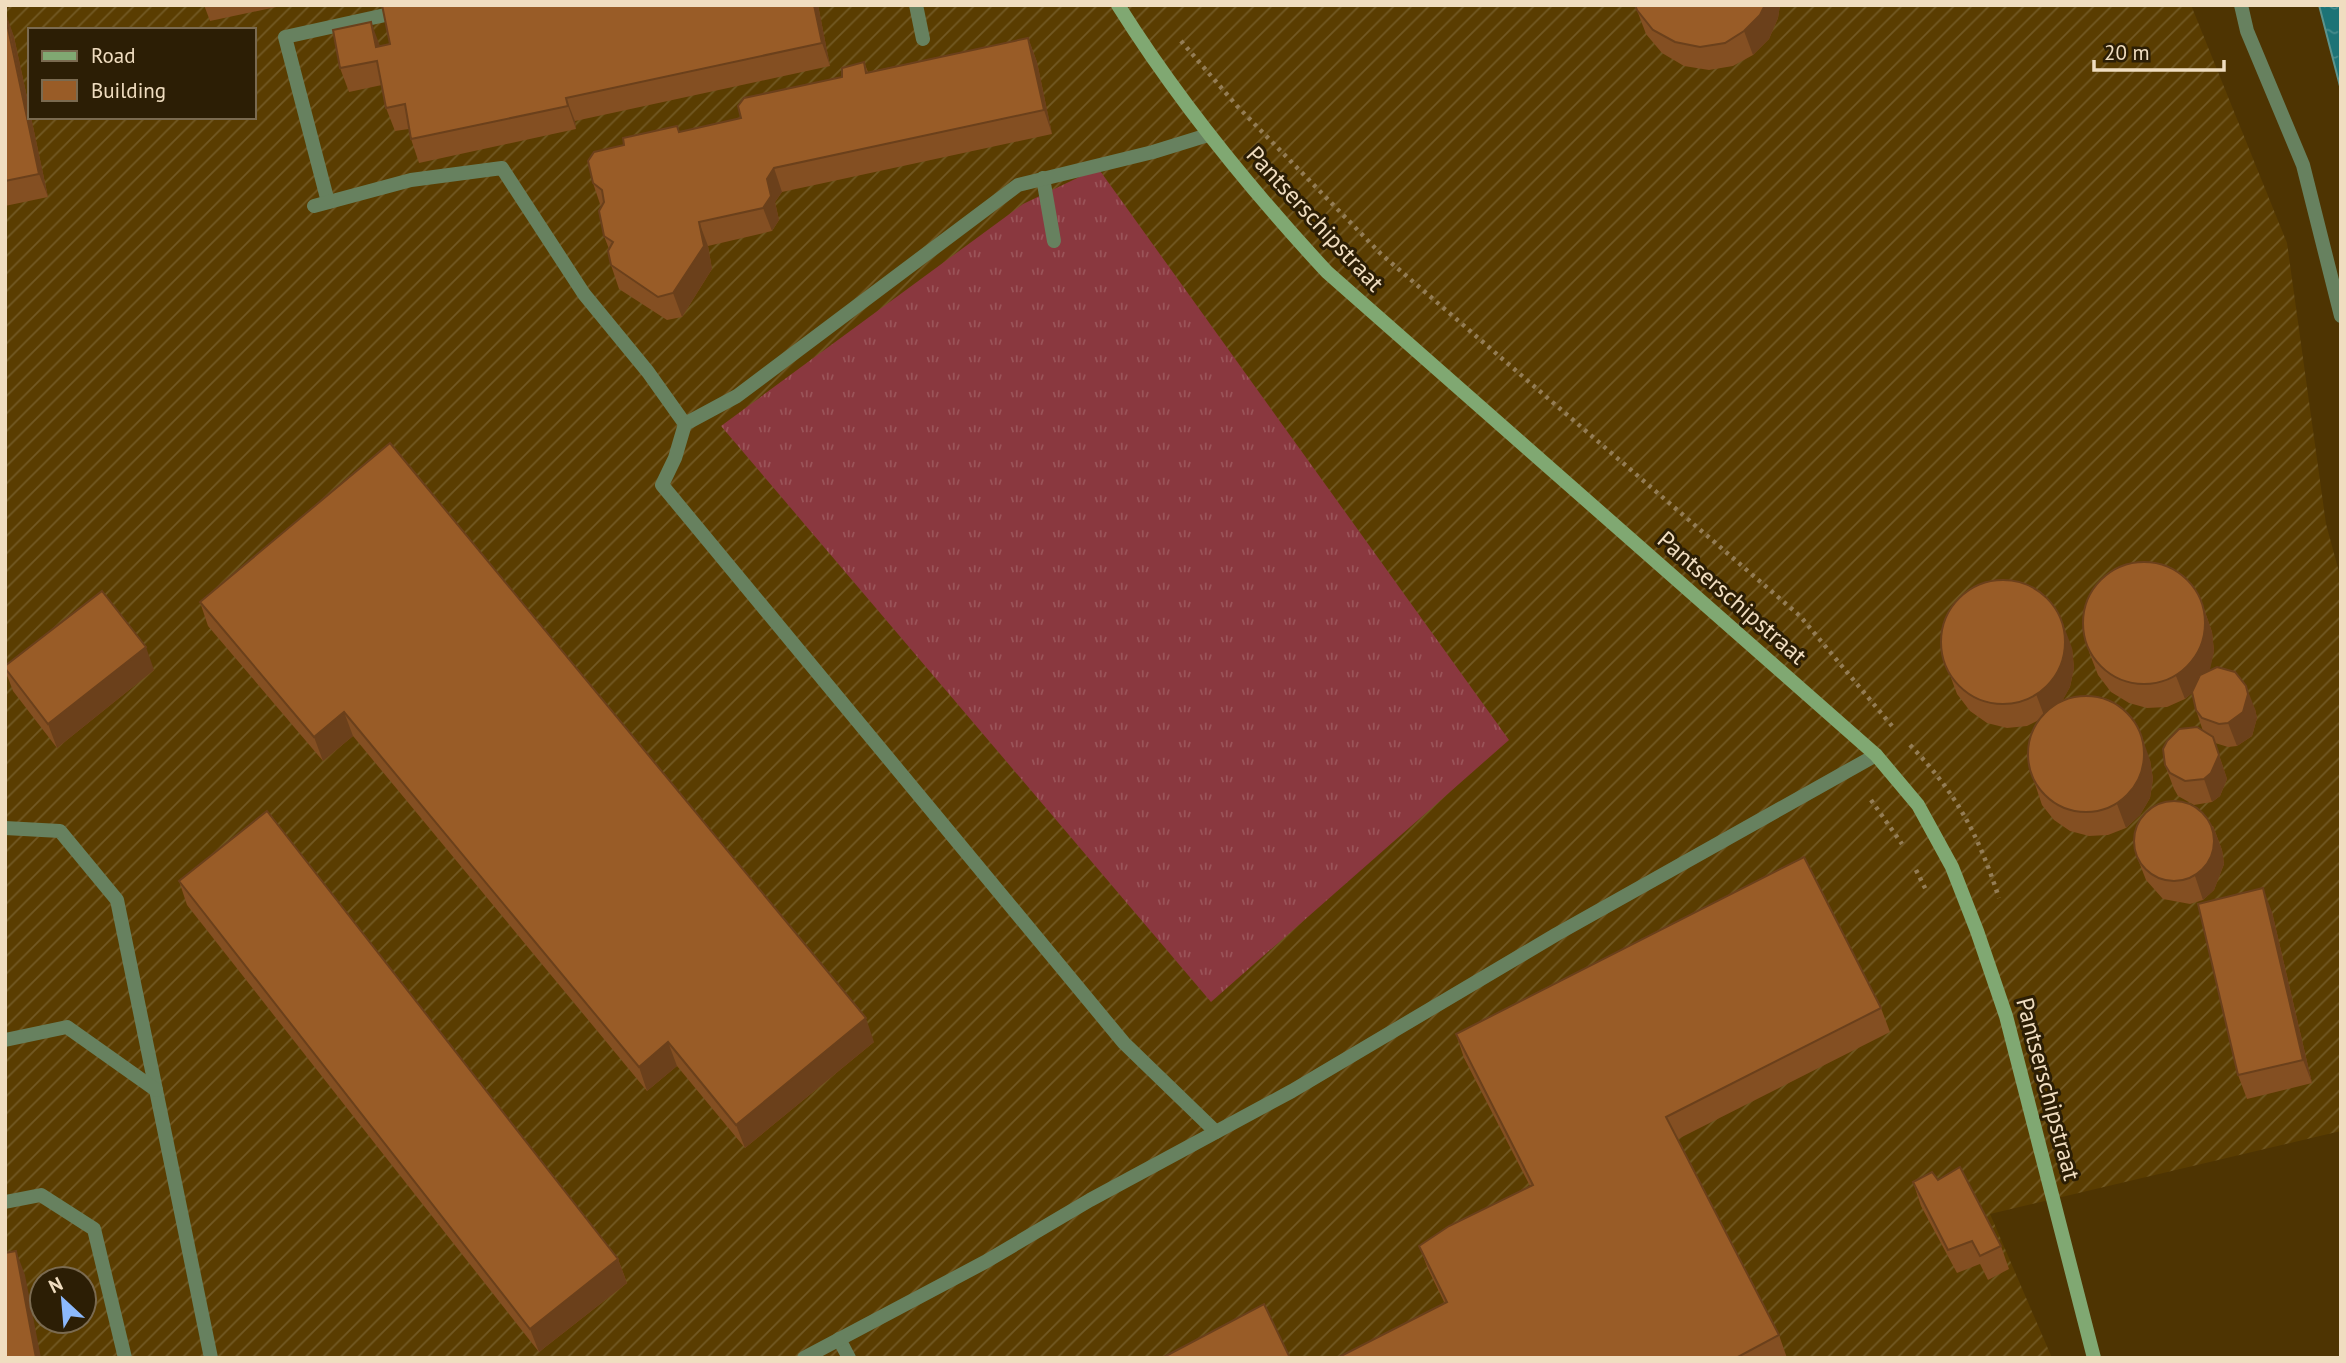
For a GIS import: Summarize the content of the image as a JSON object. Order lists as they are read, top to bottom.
{
  "streets": {
    "main road": ["Pantserschipstraat"]
  },
  "legend": ["Road", "Building"],
  "scale_bar": "20 m",
  "north": "top left"
}
